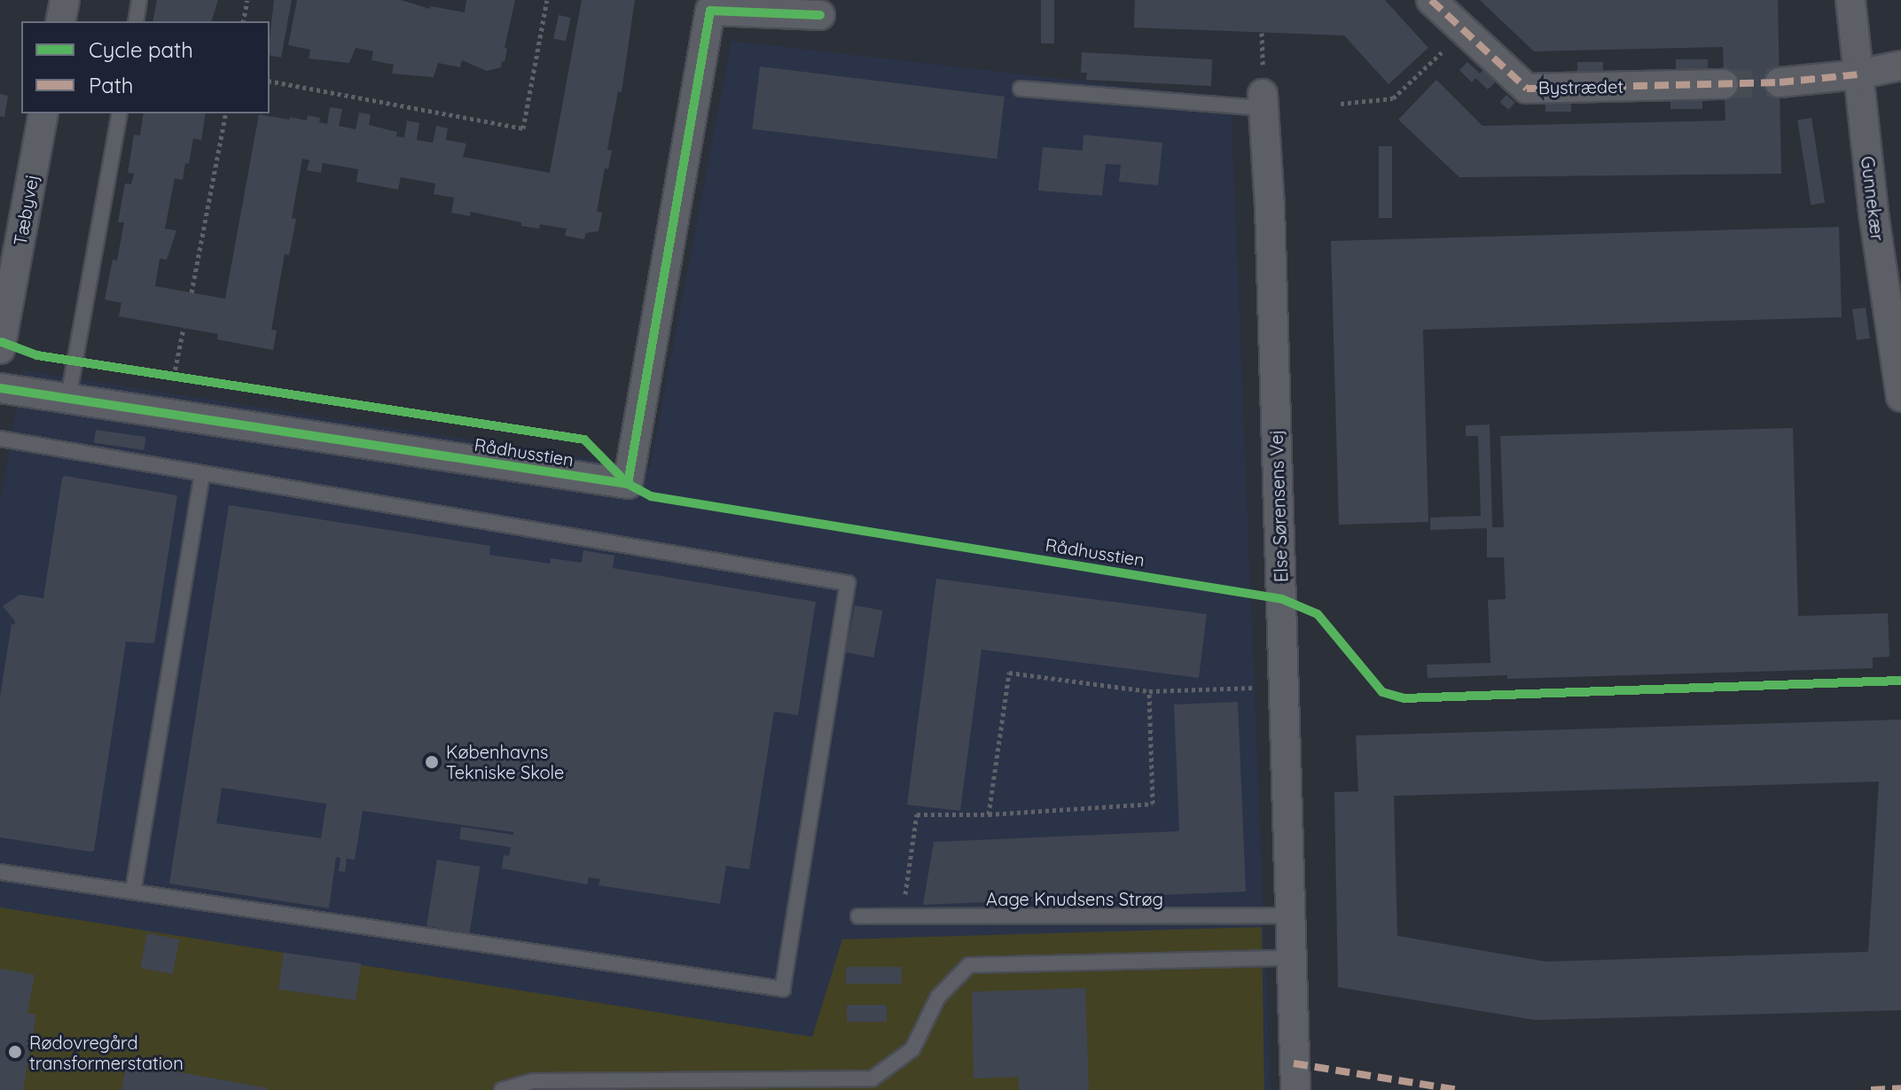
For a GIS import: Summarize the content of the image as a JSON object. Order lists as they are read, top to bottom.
{
  "streets": {
    "street": [
      "Bystrædet",
      "Gunnekær",
      "Tæbyvej",
      "Rådhusstien",
      "Else Sørensens Vej"
    ],
    "lane": ["Aage Knudsens Strøg"]
  },
  "crossings": [
    ["Else Sørensens Vej", "Aage Knudsens Strøg"]
  ],
  "places": ["Københavns Tekniske Skole", "Rødovregård transformerstation"],
  "legend": ["Cycle path", "Path"]
}
